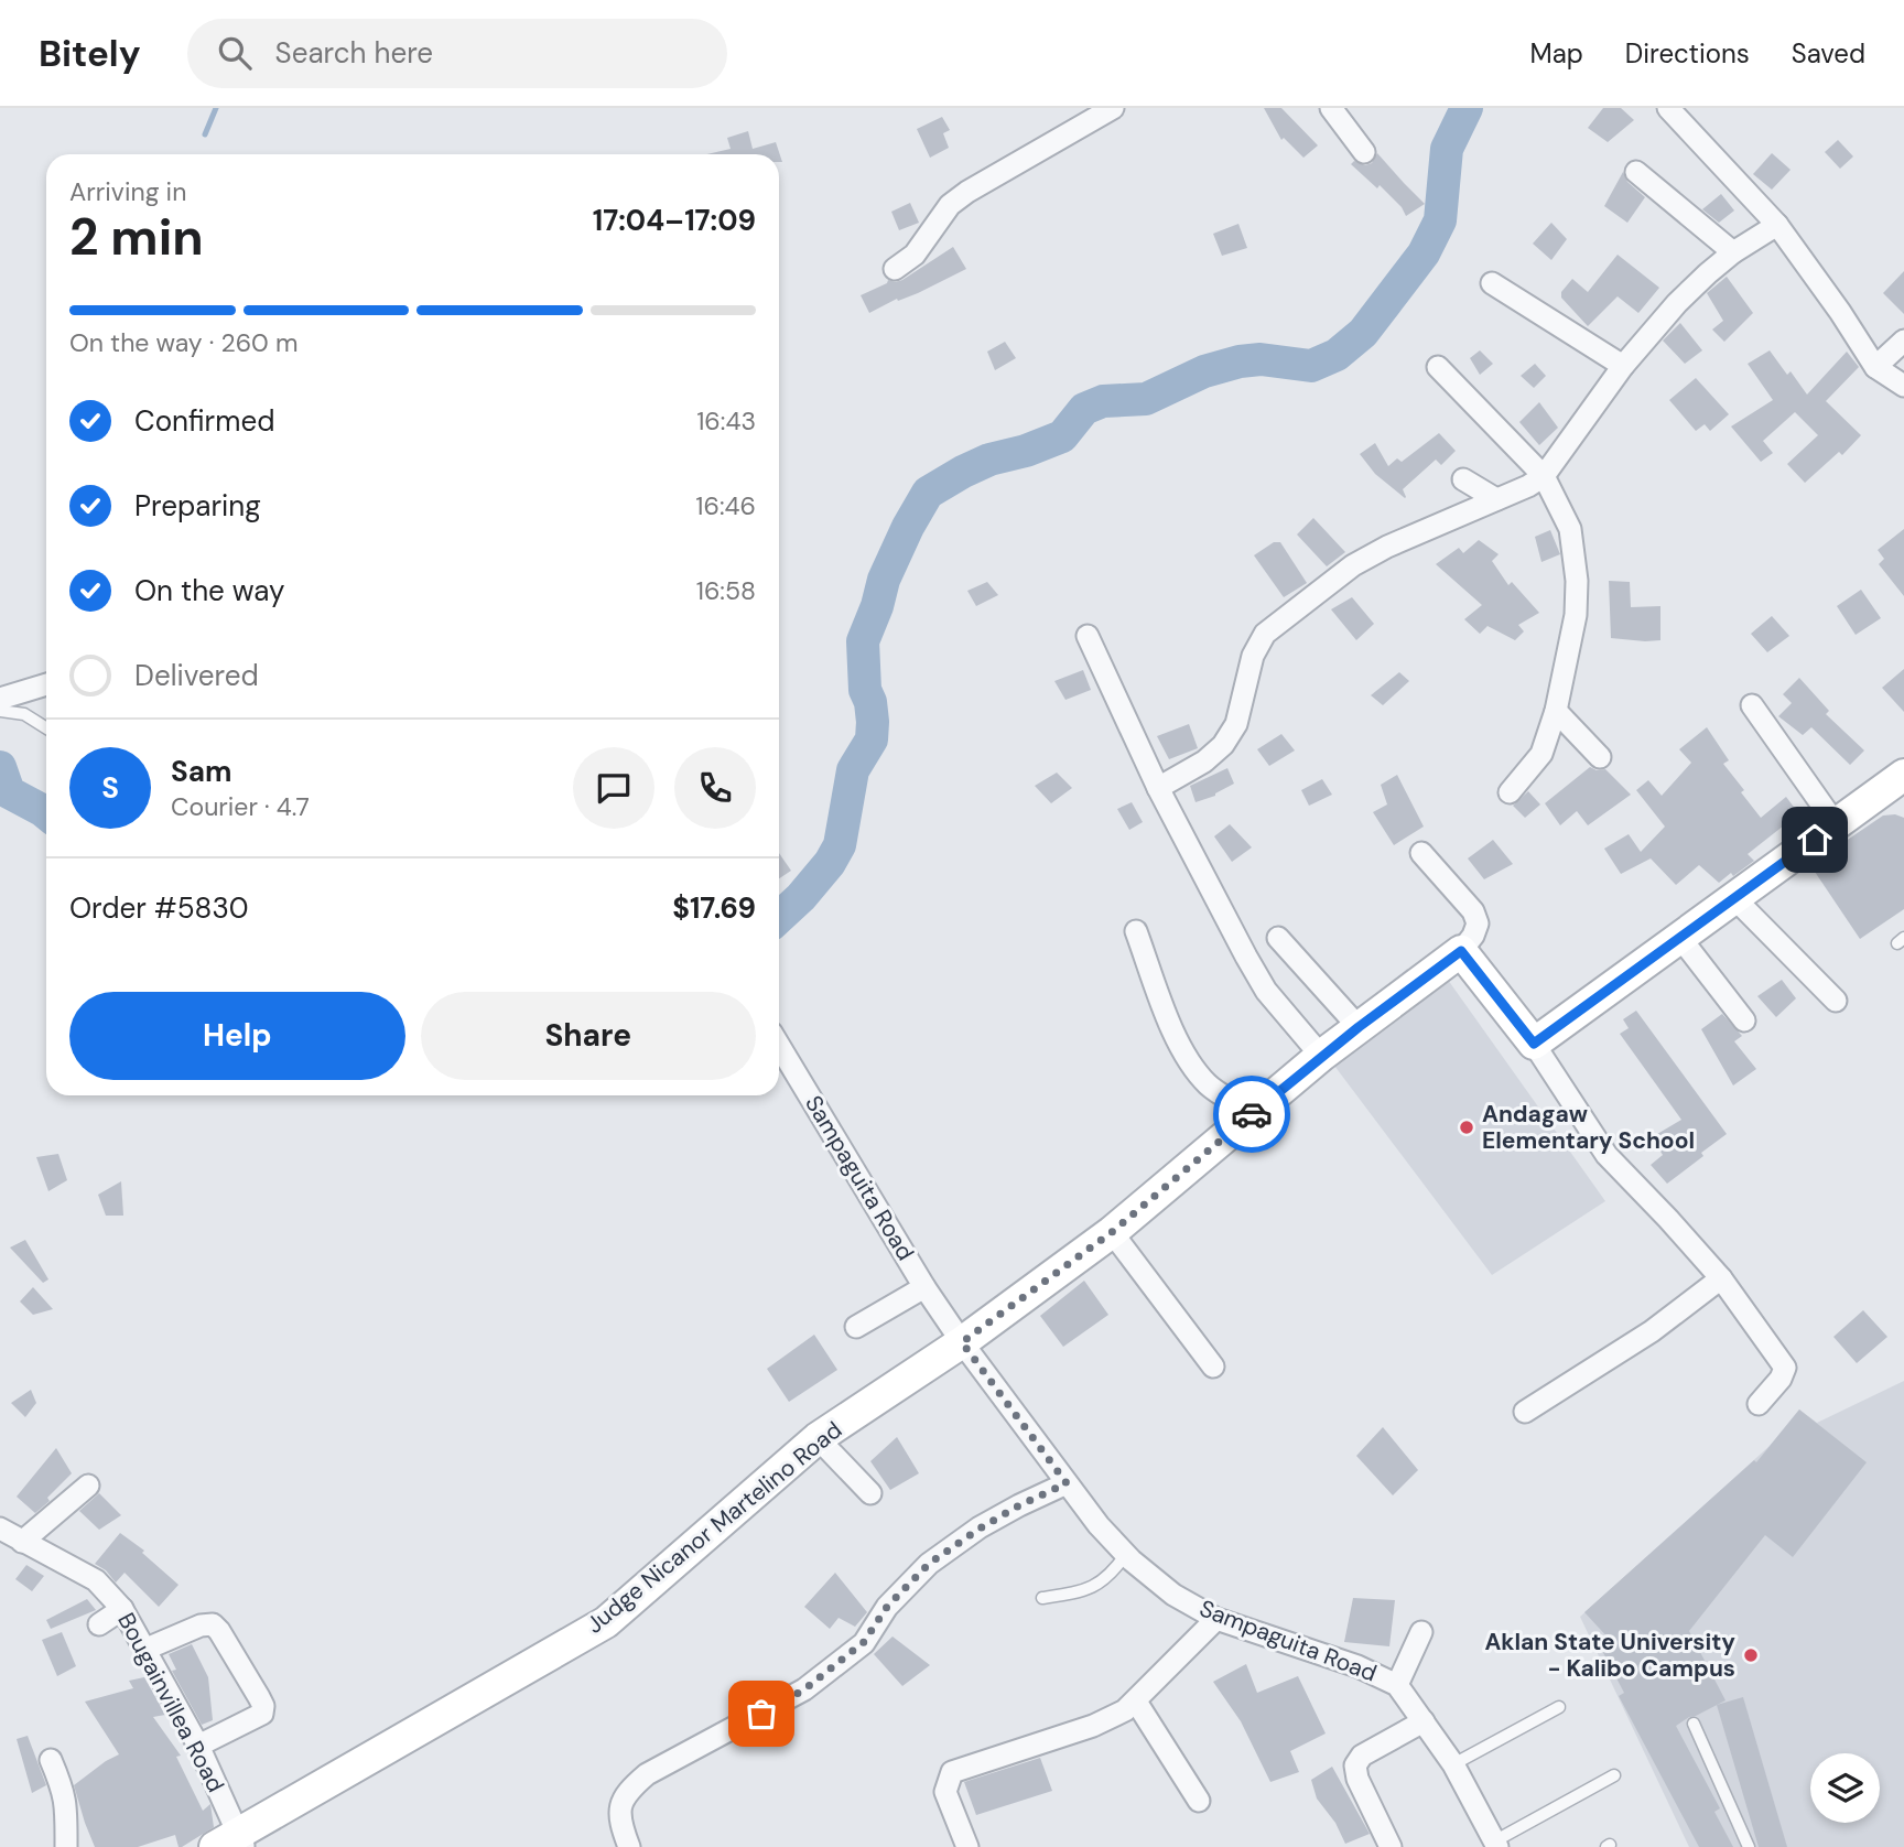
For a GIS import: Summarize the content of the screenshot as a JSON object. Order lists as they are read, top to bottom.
{
  "streets": {
    "street": ["Sampaguita Road", "Judge Nicanor Martelino Road", "Bougainvillea Road"]
  },
  "crossings": [
    ["Sampaguita Road", "Judge Nicanor Martelino Road"],
    ["Judge Nicanor Martelino Road", "Bougainvillea Road"]
  ],
  "places": ["Andagaw Elementary School", "Aklan State University - Kalibo Campus"],
  "page": {
    "header": "Bitely",
    "search": "Search here",
    "nav": ["Map", "Directions", "Saved"],
    "heading": ["2 min", "Arriving in", "17:04–17:09"],
    "panel": [
      "Sam",
      "Courier · 4.7",
      "Order #5830",
      "$17.69"
    ],
    "bar": "On the way · 260 m",
    "list": [
      ["Confirmed", "16:43"],
      ["Preparing", "16:46"],
      ["On the way", "16:58"],
      "Delivered"
    ],
    "round": "S",
    "buttons": ["Help", "Share"]
  }
}
